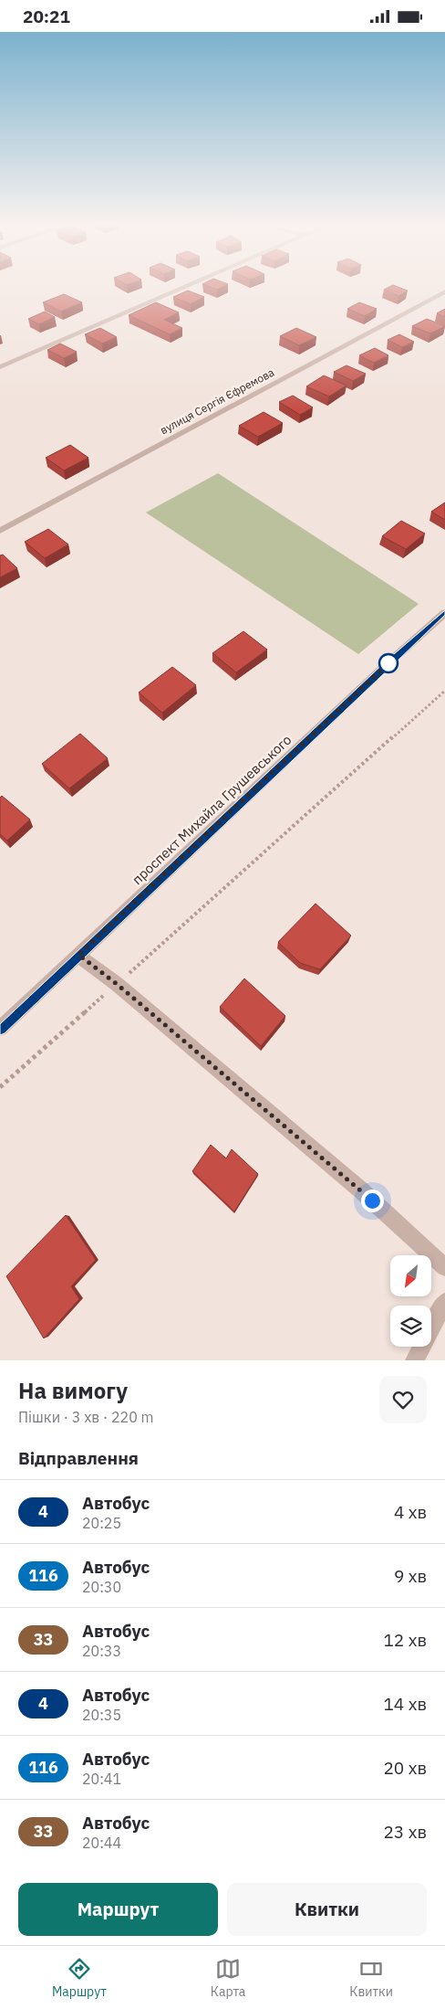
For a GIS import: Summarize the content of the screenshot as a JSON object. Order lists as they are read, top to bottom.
{
  "streets": {
    "street": ["вулиця Сергія Єфремова", "проспект Михайла Грушевського"]
  },
  "lines": ["bus line 4"],
  "north": "bottom left",
  "page": {
    "status": "20:21",
    "heading": [
      ["На вимогу", "Пішки · 3 хв · 220 m"],
      "Відправлення"
    ],
    "list": [
      {
        "mark": "4",
        "name": "Автобус",
        "note": "20:25",
        "value": "4 хв"
      },
      {
        "mark": "116",
        "name": "Автобус",
        "note": "20:30",
        "value": "9 хв"
      },
      {
        "mark": "33",
        "name": "Автобус",
        "note": "20:33",
        "value": "12 хв"
      },
      {
        "mark": "4",
        "name": "Автобус",
        "note": "20:35",
        "value": "14 хв"
      },
      {
        "mark": "116",
        "name": "Автобус",
        "note": "20:41",
        "value": "20 хв"
      },
      {
        "mark": "33",
        "name": "Автобус",
        "note": "20:44",
        "value": "23 хв"
      }
    ],
    "buttons": ["Маршрут", "Квитки"],
    "tabs": ["Маршрут", "Карта", "Квитки"]
  }
}
